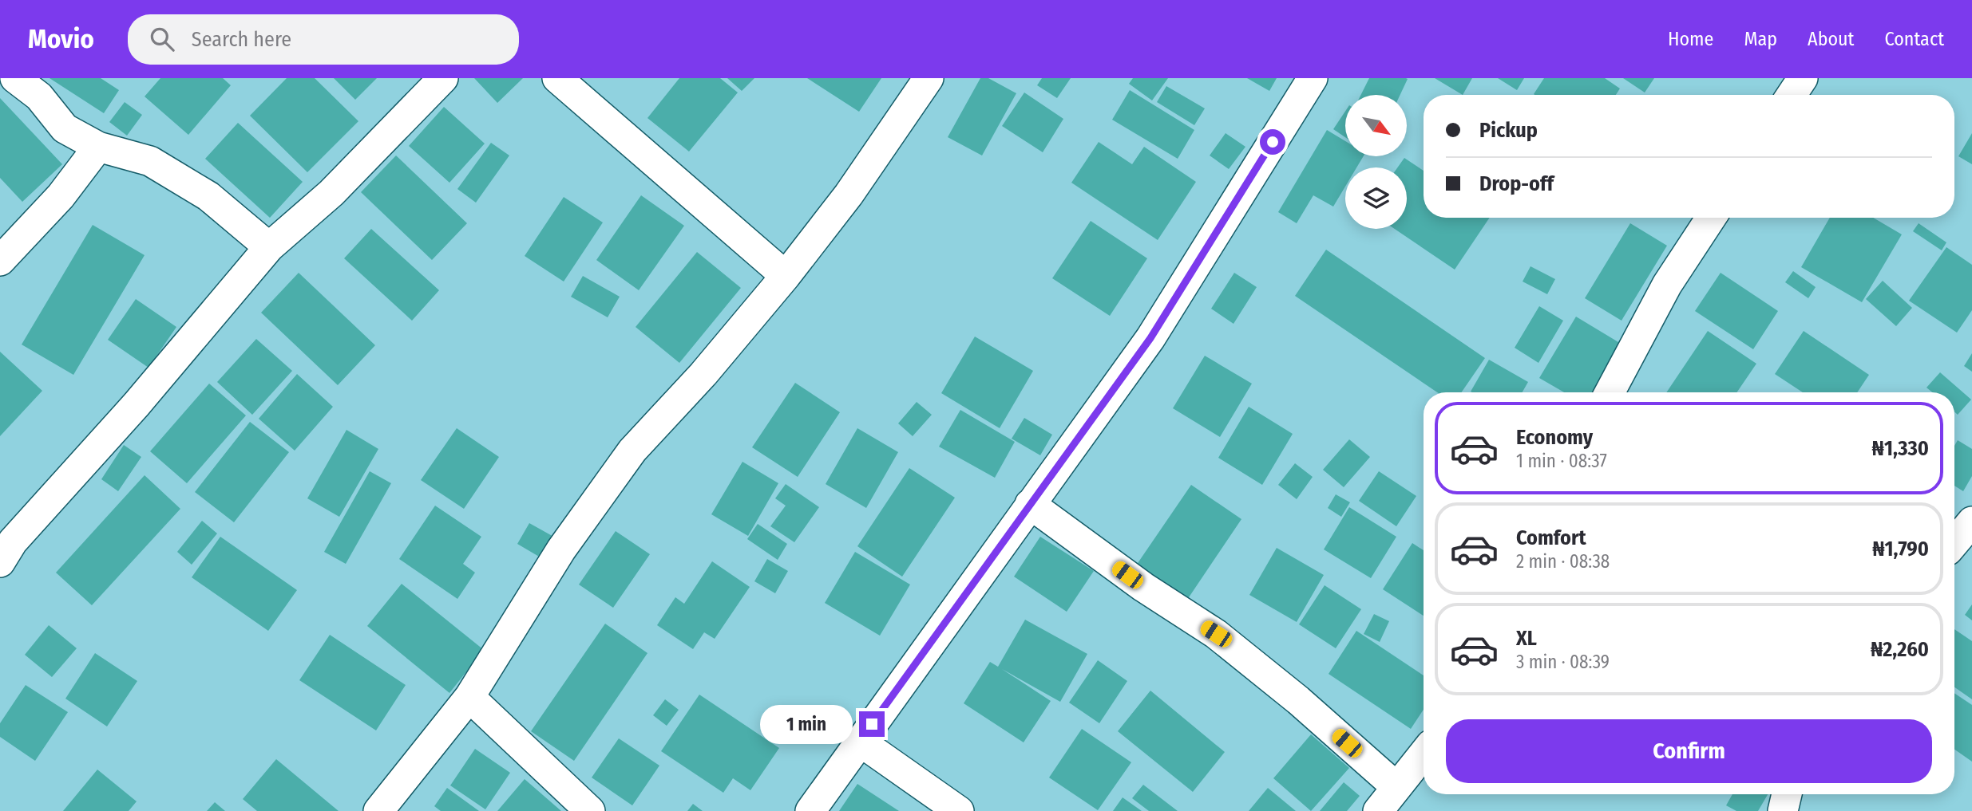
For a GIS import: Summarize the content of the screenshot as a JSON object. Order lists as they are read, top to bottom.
{
  "north": "bottom right",
  "page": {
    "header": "Movio",
    "search": "Search here",
    "nav": [
      "Home",
      "Map",
      "About",
      "Contact"
    ],
    "banner": ["Pickup", "Drop-off"],
    "list": [
      {
        "name": "Economy",
        "note": "1 min · 08:37",
        "value": "₦1,330"
      },
      {
        "name": "Comfort",
        "note": "2 min · 08:38",
        "value": "₦1,790"
      },
      {
        "name": "XL",
        "note": "3 min · 08:39",
        "value": "₦2,260"
      }
    ],
    "bubble": "1 min",
    "buttons": "Confirm"
  }
}
